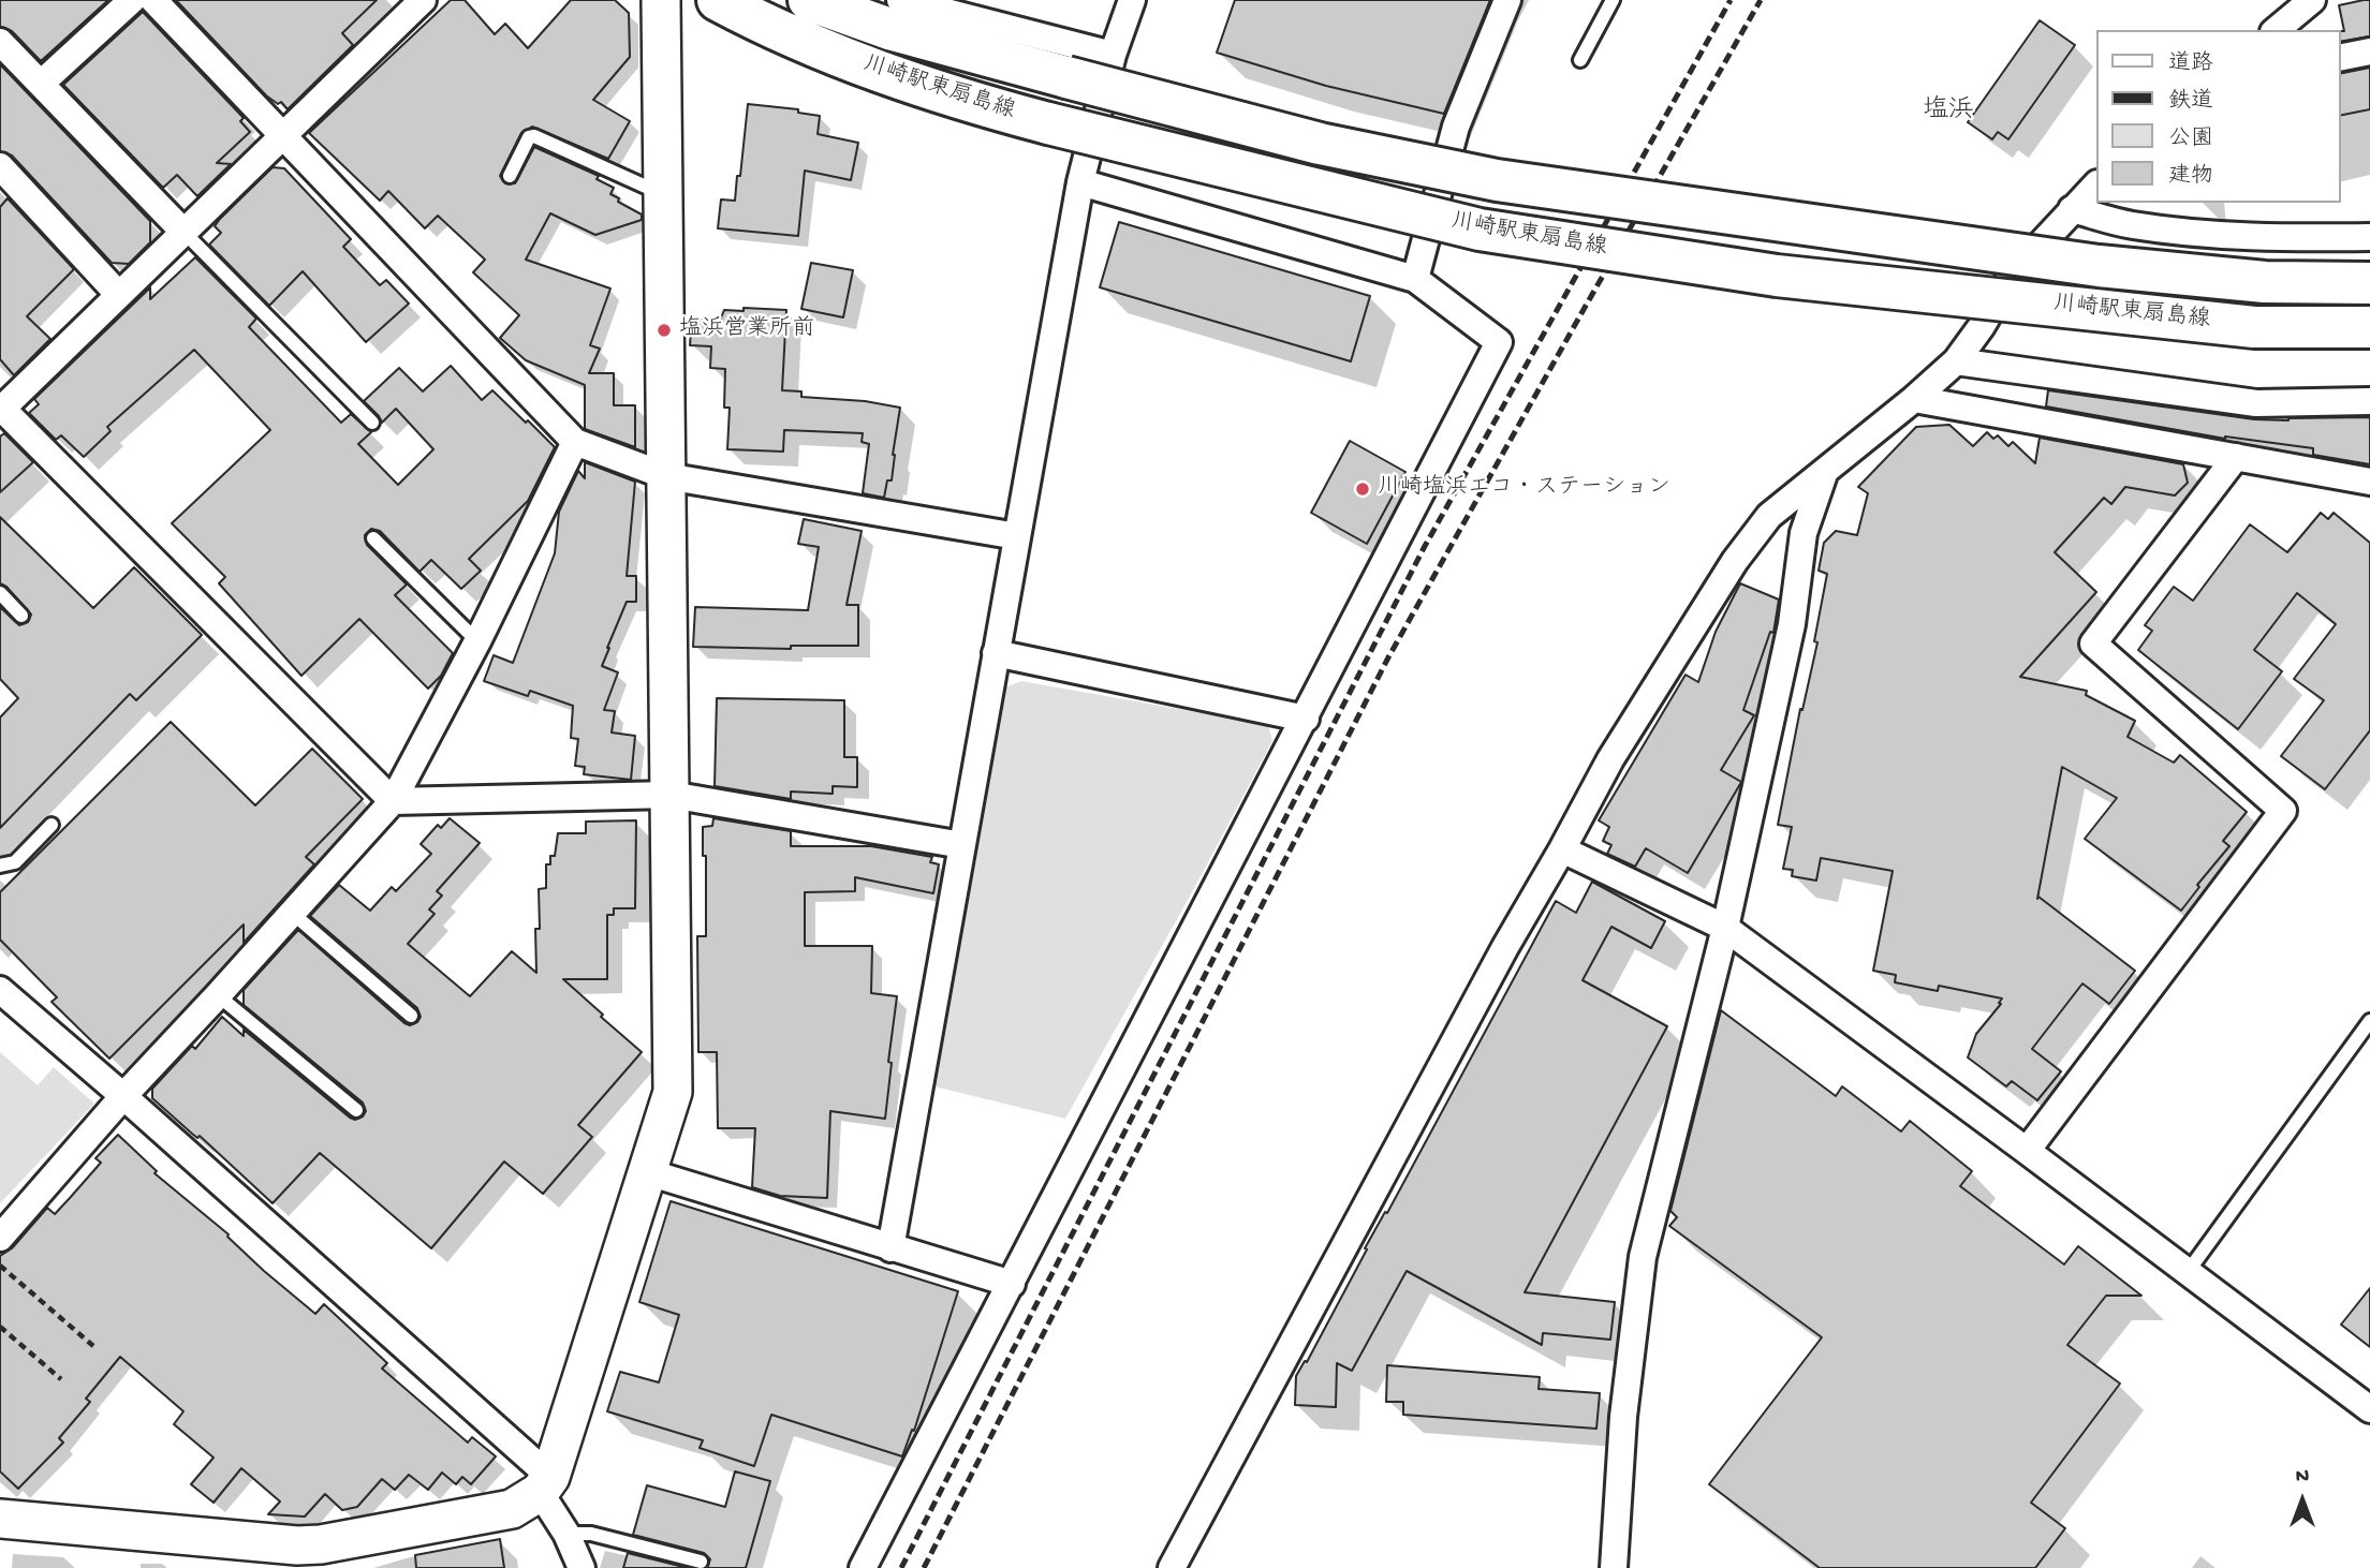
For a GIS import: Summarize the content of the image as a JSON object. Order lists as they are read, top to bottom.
{
  "streets": {
    "highway": ["川崎駅東扇島線"]
  },
  "districts": ["塩浜"],
  "places": ["塩浜営業所前", "川崎塩浜エコ・ステーション"],
  "legend": [
    "道路",
    "鉄道",
    "公園",
    "建物"
  ],
  "north": "top"
}
